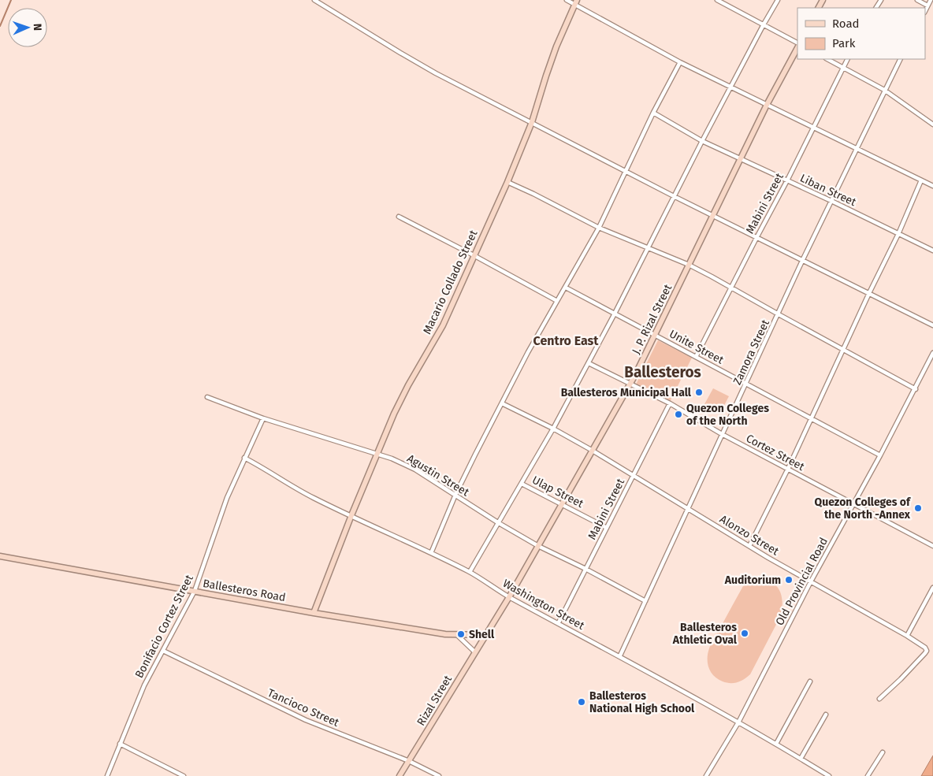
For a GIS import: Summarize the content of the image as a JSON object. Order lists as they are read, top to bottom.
{
  "streets": {
    "main road": [
      "Macario Collado Street",
      "J. P. Rizal Street",
      "Ballesteros Road",
      "Rizal Street"
    ],
    "street": [
      "Liban Street",
      "Mabini Street",
      "Unite Street",
      "Zamora Street",
      "Cortez Street",
      "Agustin Street",
      "Ulap Street",
      "Alonzo Street",
      "Old Provincial Road",
      "Washington Street",
      "Bonifacio Cortez Street",
      "Tancioco Street"
    ]
  },
  "crossings": [
    ["Liban Street", "Mabini Street"],
    ["Liban Street", "J. P. Rizal Street"],
    ["Liban Street", "Zamora Street"],
    ["Mabini Street", "Unite Street"],
    ["Mabini Street", "Cortez Street"],
    ["Mabini Street", "Agustin Street"],
    ["Mabini Street", "Ulap Street"],
    ["Mabini Street", "Alonzo Street"],
    ["Mabini Street", "Washington Street"],
    ["Macario Collado Street", "Agustin Street"],
    ["Macario Collado Street", "Ballesteros Road"],
    ["Macario Collado Street", "Washington Street"],
    ["J. P. Rizal Street", "Unite Street"],
    ["J. P. Rizal Street", "Cortez Street"],
    ["J. P. Rizal Street", "Agustin Street"],
    ["J. P. Rizal Street", "Ulap Street"],
    ["J. P. Rizal Street", "Alonzo Street"],
    ["J. P. Rizal Street", "Ballesteros Road"],
    ["J. P. Rizal Street", "Washington Street"],
    ["J. P. Rizal Street", "Rizal Street"],
    ["Unite Street", "Zamora Street"],
    ["Unite Street", "Old Provincial Road"],
    ["Zamora Street", "Cortez Street"],
    ["Zamora Street", "Agustin Street"],
    ["Zamora Street", "Alonzo Street"],
    ["Zamora Street", "Washington Street"],
    ["Cortez Street", "Old Provincial Road"],
    ["Agustin Street", "Bonifacio Cortez Street"],
    ["Alonzo Street", "Old Provincial Road"],
    ["Old Provincial Road", "Washington Street"],
    ["Ballesteros Road", "Bonifacio Cortez Street"],
    ["Ballesteros Road", "Rizal Street"],
    ["Washington Street", "Bonifacio Cortez Street"],
    ["Bonifacio Cortez Street", "Tancioco Street"],
    ["Rizal Street", "Tancioco Street"]
  ],
  "districts": ["Centro East", "Ballesteros"],
  "places": [
    "Ballesteros Municipal Hall",
    "Quezon Colleges of the North",
    "Quezon Colleges of the North -Annex",
    "Auditorium",
    "Ballesteros Athletic Oval",
    "Shell",
    "Ballesteros National High School"
  ],
  "legend": ["Road", "Park"],
  "north": "right"
}
